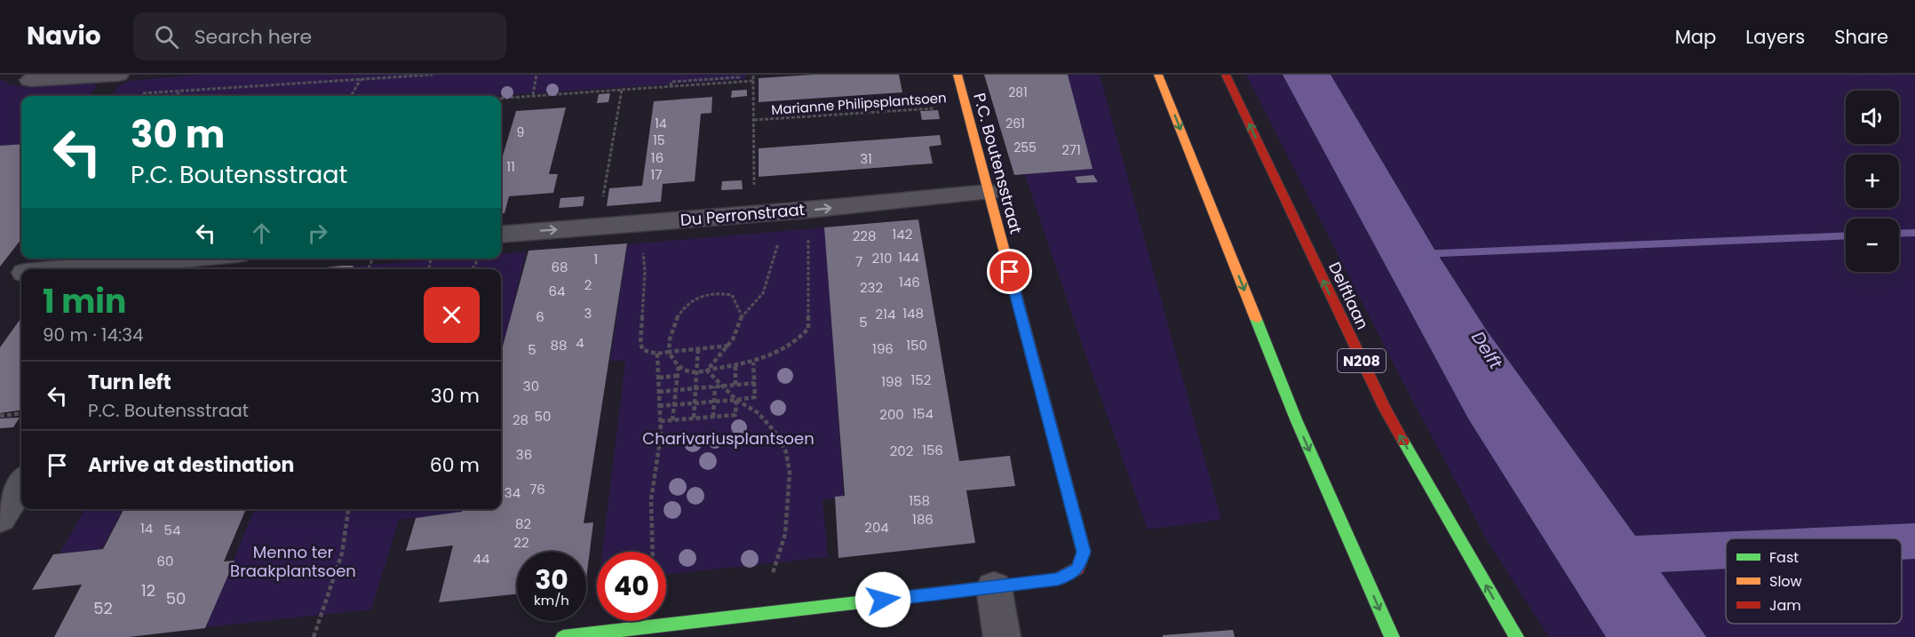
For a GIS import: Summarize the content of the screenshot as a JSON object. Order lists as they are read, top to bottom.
{
  "streets": {
    "main road": ["P.C. Boutensstraat", "Delftlaan", "N208"],
    "street": ["Du Perronstraat"],
    "path": ["Marianne Philipsplantsoen"]
  },
  "crossings": [
    ["Marianne Philipsplantsoen", "P.C. Boutensstraat"],
    ["Marianne Philipsplantsoen", "Du Perronstraat"],
    ["P.C. Boutensstraat", "Du Perronstraat"]
  ],
  "one_way": ["Du Perronstraat"],
  "water": ["Delft"],
  "parks": ["Charivariusplantsoen", "Menno ter Braakplantsoen"],
  "house_numbers": [
    "281",
    "14",
    "261",
    "9",
    "15",
    "255",
    "271",
    "16",
    "31",
    "11",
    "17",
    "142",
    "228",
    "144",
    "210",
    "1",
    "7",
    "68",
    "146",
    "2",
    "232",
    "64",
    "3",
    "148",
    "214",
    "6",
    "5",
    "4",
    "88",
    "150",
    "196",
    "5",
    "152",
    "198",
    "30",
    "154",
    "200",
    "50",
    "28",
    "156",
    "202",
    "36",
    "76",
    "34",
    "158",
    "186",
    "82",
    "204",
    "14",
    "54",
    "22",
    "44",
    "60",
    "12",
    "50",
    "52"
  ],
  "legend": ["Fast", "Slow", "Jam"],
  "page": {
    "header": "Navio",
    "search": "Search here",
    "nav": ["Map", "Layers", "Share"],
    "map_buttons": ["+", "−"],
    "turn": ["30 m", "P.C. Boutensstraat"],
    "heading": ["1 min", "90 m · 14:34"],
    "list": [
      {
        "name": "Turn left",
        "note": "P.C. Boutensstraat",
        "value": "30 m"
      },
      {
        "name": "Arrive at destination",
        "value": "60 m"
      }
    ],
    "speed": "30 km/h",
    "limit": "40"
  }
}
